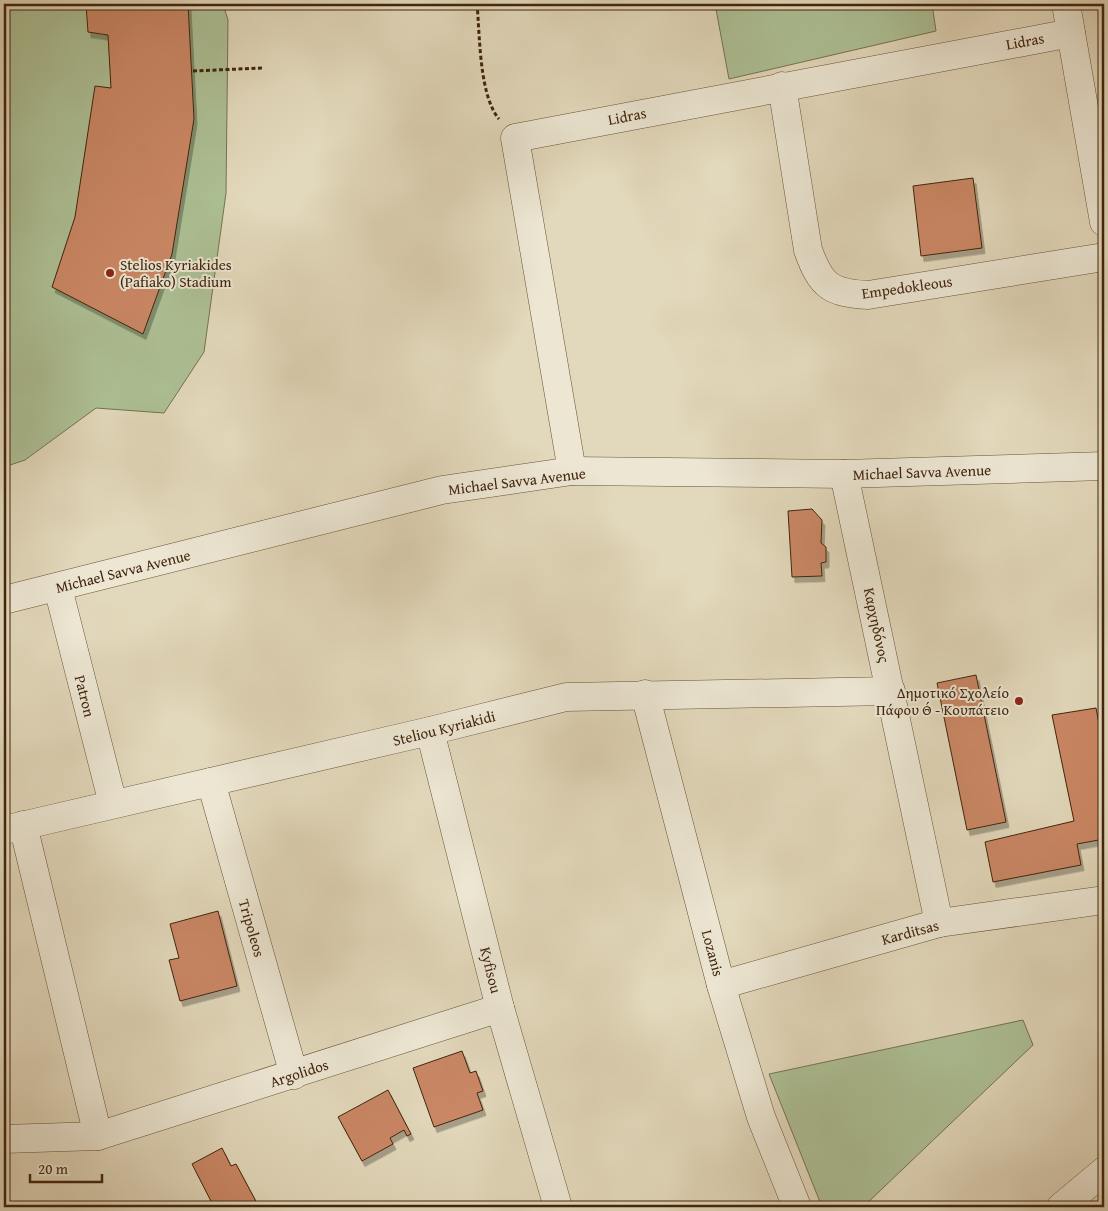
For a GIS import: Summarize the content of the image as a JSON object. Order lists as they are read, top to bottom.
{
  "streets": {
    "street": [
      "Lidras",
      "Empedokleous",
      "Michael Savva Avenue",
      "Καρχηδόνος",
      "Patron",
      "Steliou Kyriakidi",
      "Tripoleos",
      "Karditsas",
      "Lozanis",
      "Kyfisou",
      "Argolidos"
    ]
  },
  "crossings": [
    ["Lidras", "Empedokleous"],
    ["Michael Savva Avenue", "Καρχηδόνος"],
    ["Michael Savva Avenue", "Patron"],
    ["Καρχηδόνος", "Steliou Kyriakidi"],
    ["Καρχηδόνος", "Karditsas"],
    ["Patron", "Steliou Kyriakidi"],
    ["Steliou Kyriakidi", "Tripoleos"],
    ["Steliou Kyriakidi", "Lozanis"],
    ["Steliou Kyriakidi", "Kyfisou"],
    ["Tripoleos", "Argolidos"],
    ["Karditsas", "Lozanis"],
    ["Kyfisou", "Argolidos"]
  ],
  "places": ["Stelios Kyriakides (Pafiako) Stadium", "Δημοτικό Σχολείο Πάφου Θ΄ - Κουπάτειο"],
  "scale_bar": "20 m"
}
